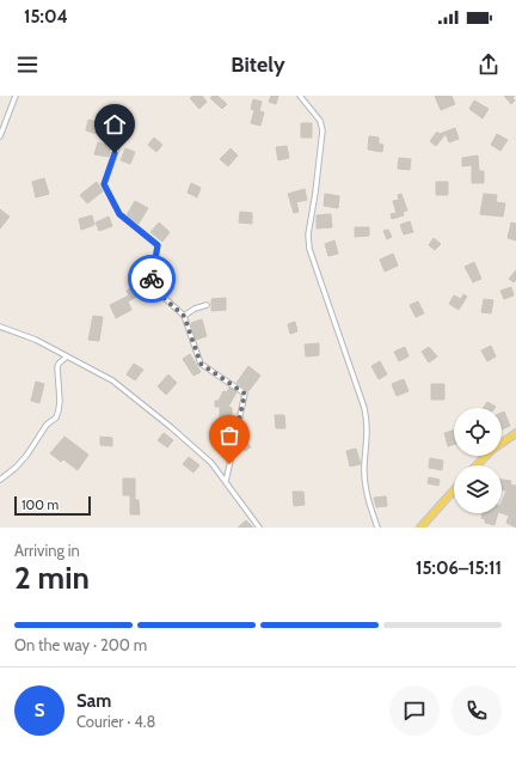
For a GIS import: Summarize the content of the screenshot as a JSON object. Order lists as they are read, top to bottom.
{
  "scale_bar": "100 m",
  "page": {
    "status": "15:04",
    "header": "Bitely",
    "scale": "100 m",
    "heading": ["2 min", "Arriving in", "15:06–15:11"],
    "panel": ["Sam", "Courier · 4.8"],
    "bar": "On the way · 200 m",
    "round": "S"
  }
}
